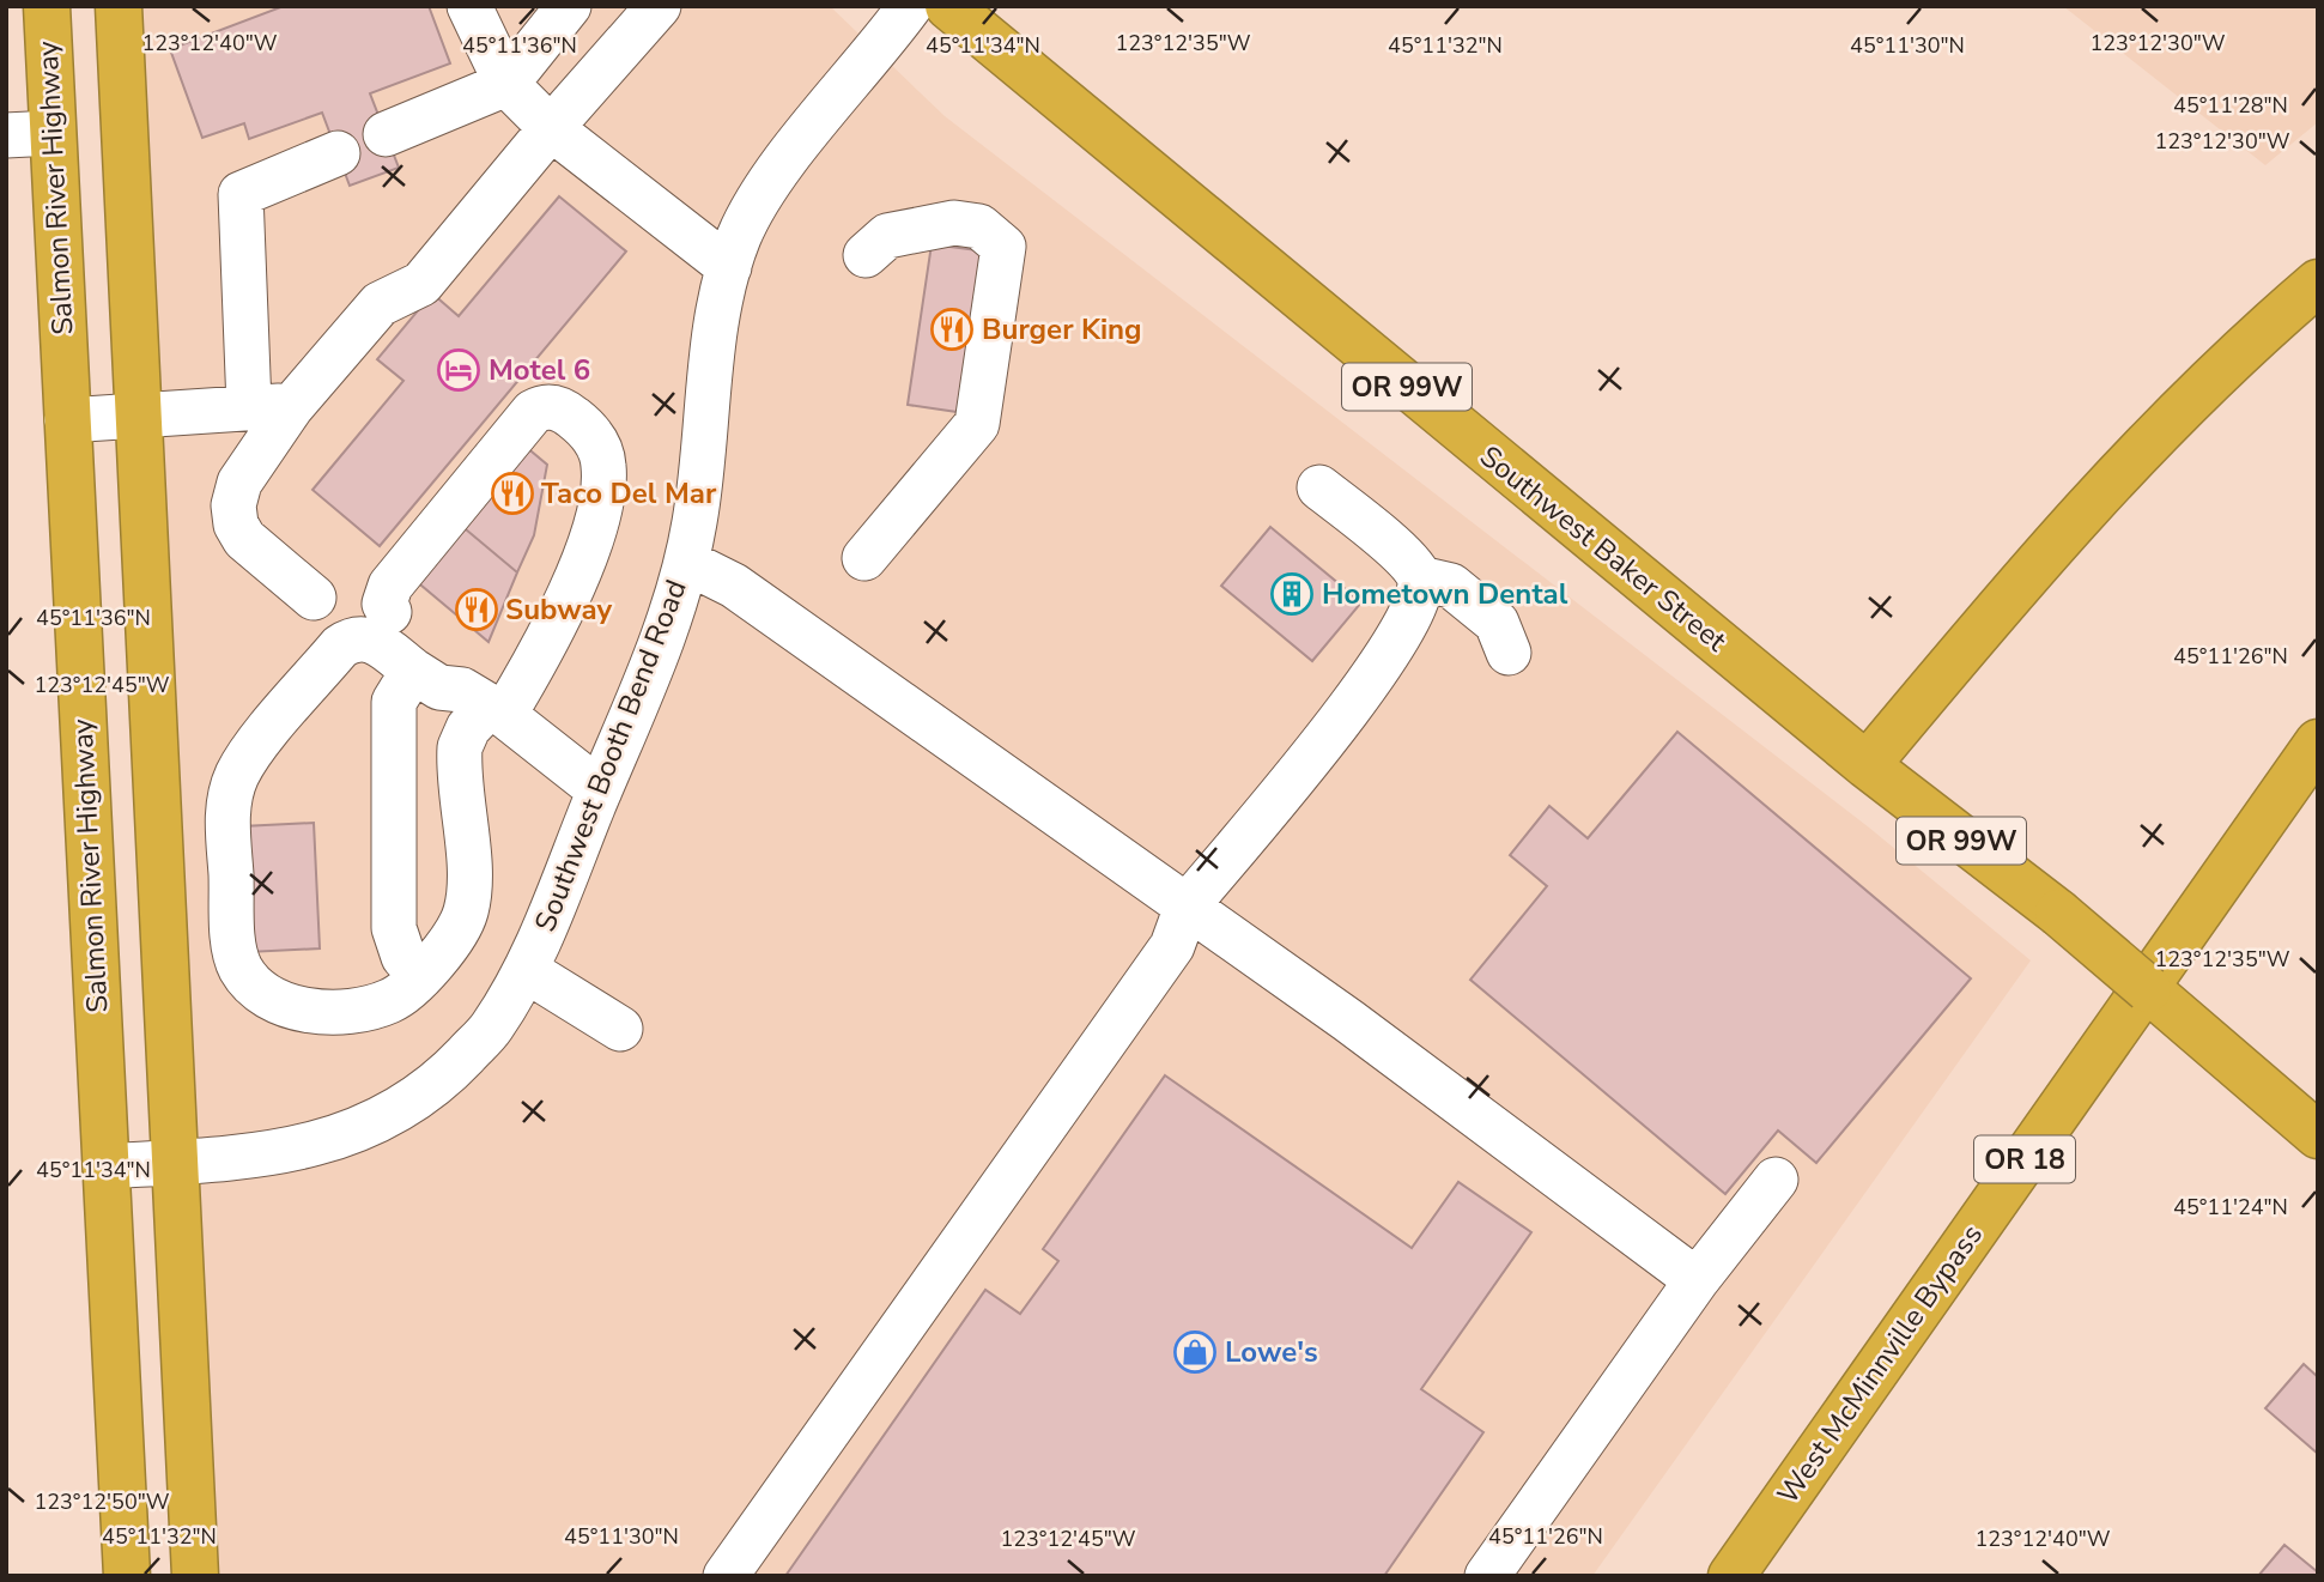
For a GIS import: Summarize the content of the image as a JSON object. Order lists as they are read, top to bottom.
{
  "streets": {
    "highway": [
      "Salmon River Highway",
      "OR 99W",
      "Southwest Baker Street",
      "OR 18",
      "West McMinnville Bypass"
    ],
    "street": ["Southwest Booth Bend Road"]
  },
  "crossings": [
    ["Salmon River Highway", "Southwest Booth Bend Road"]
  ],
  "places": {
    "restaurant": ["Burger King", "Taco Del Mar", "Subway"],
    "hotel": ["Motel 6"],
    "building": ["Hometown Dental"],
    "shop": ["Lowe's"]
  },
  "coordinates": [
    "123°12'30\"W",
    "123°12'40\"W",
    "123°12'35\"W",
    "45°11'36\"N",
    "45°11'34\"N",
    "45°11'32\"N",
    "45°11'30\"N",
    "45°11'28\"N",
    "45°11'26\"N",
    "123°12'45\"W",
    "45°11'24\"N",
    "123°12'50\"W"
  ]
}
